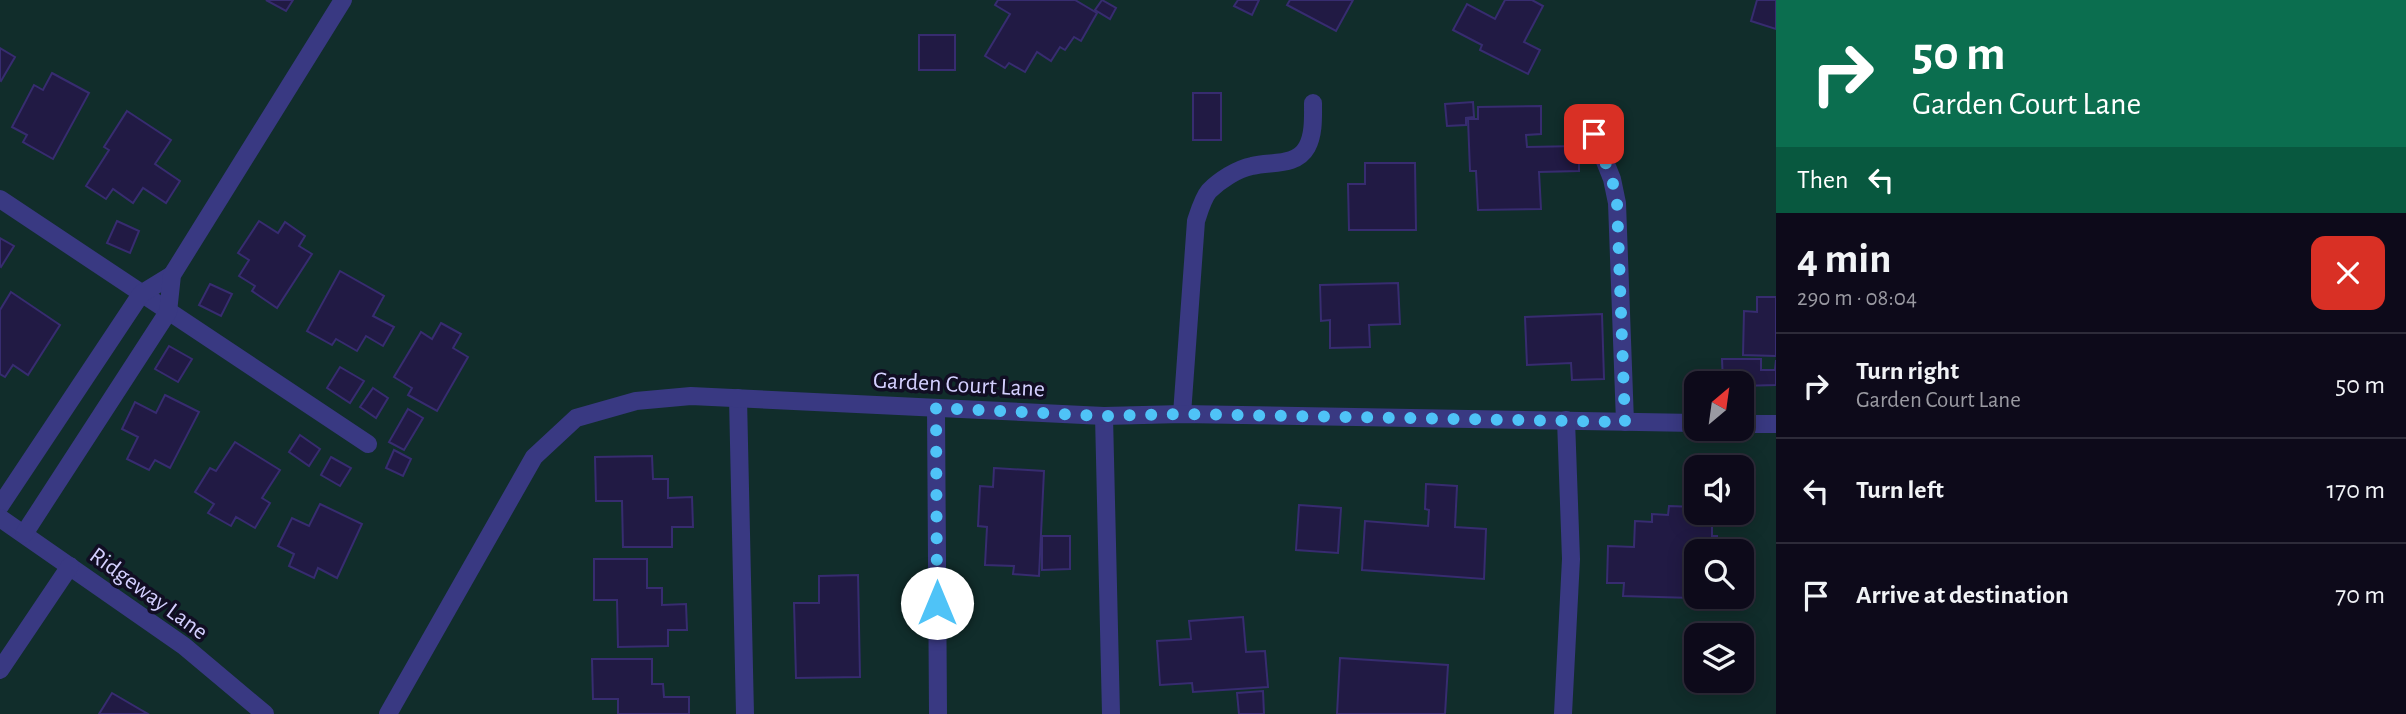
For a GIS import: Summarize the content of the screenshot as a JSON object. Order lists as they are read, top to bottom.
{
  "streets": {
    "street": ["Garden Court Lane", "Ridgeway Lane"]
  },
  "north": "top right",
  "page": {
    "turn": ["50 m", "Garden Court Lane"],
    "then": "Then",
    "heading": ["4 min", "290 m · 08:04"],
    "list": [
      {
        "name": "Turn right",
        "note": "Garden Court Lane",
        "value": "50 m"
      },
      {
        "name": "Turn left",
        "value": "170 m"
      },
      {
        "name": "Arrive at destination",
        "value": "70 m"
      }
    ]
  }
}
